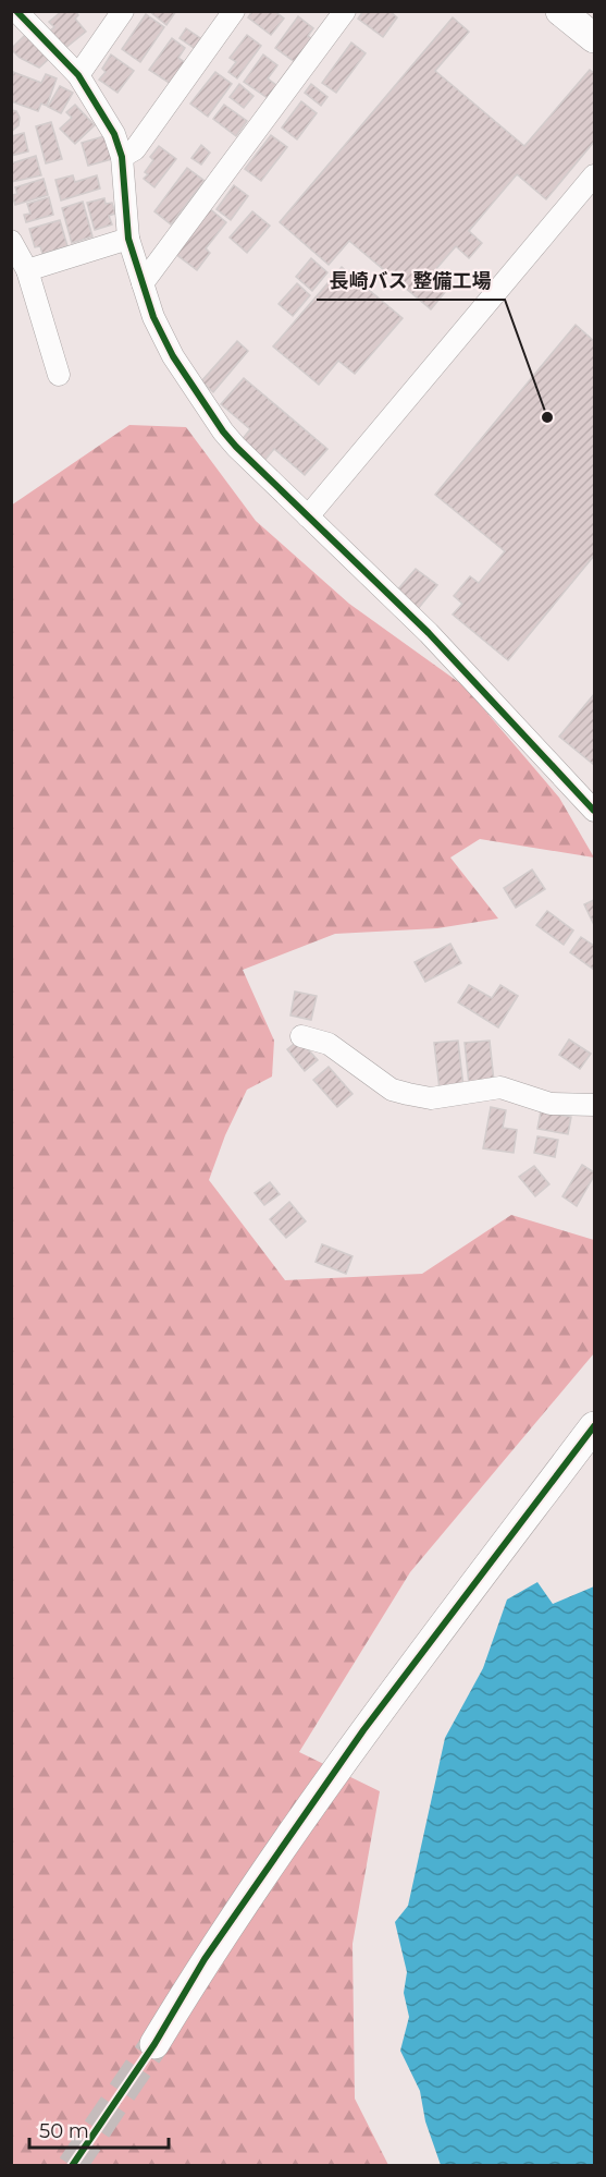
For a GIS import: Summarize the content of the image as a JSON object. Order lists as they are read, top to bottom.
{
  "places": ["長崎バス 整備工場"],
  "scale_bar": "50 m"
}
